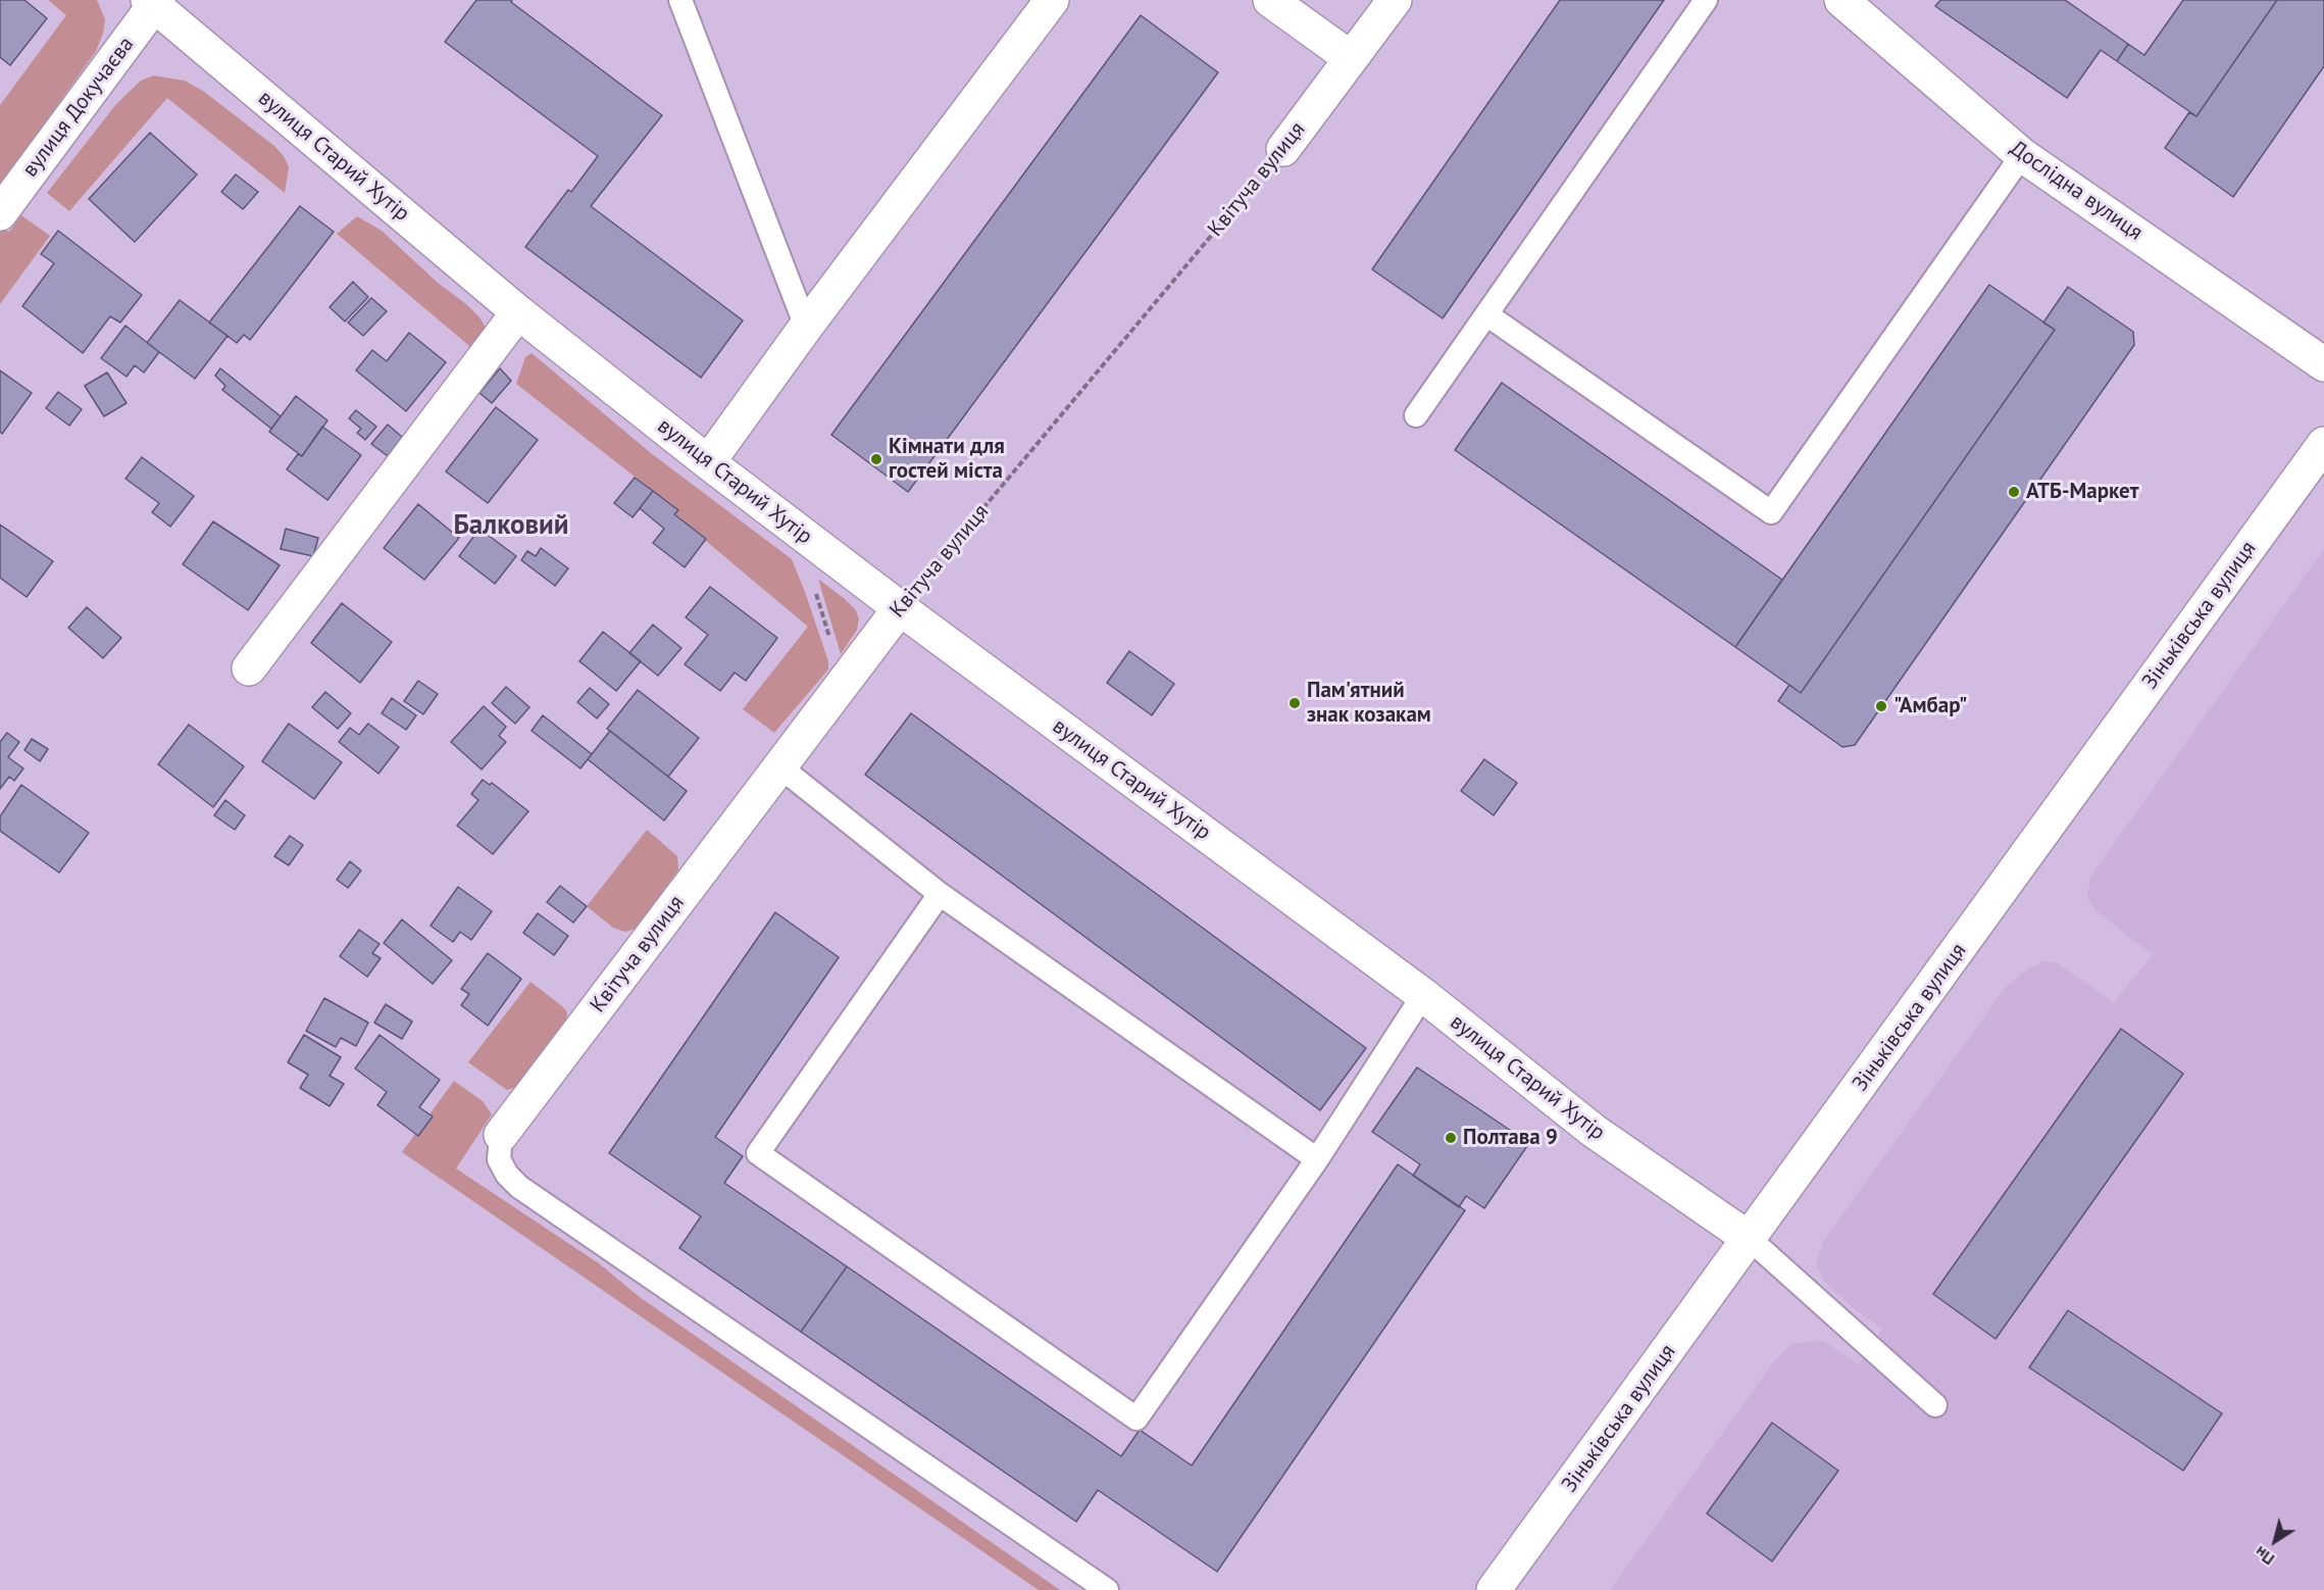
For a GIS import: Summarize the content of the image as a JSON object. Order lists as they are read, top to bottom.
{
  "streets": {
    "street": [
      "вулиця Докучаєва",
      "вулиця Старий Хутір",
      "Квітуча вулиця",
      "Дослідна вулиця",
      "Зіньківська вулиця"
    ]
  },
  "crossings": [
    ["вулиця Докучаєва", "вулиця Старий Хутір"],
    ["вулиця Старий Хутір", "Квітуча вулиця"],
    ["вулиця Старий Хутір", "Зіньківська вулиця"]
  ],
  "districts": ["Балковий"],
  "places": [
    "Кімнати для гостей міста",
    "АТБ-Маркет",
    "Пам'ятний знак козакам",
    "\"Амбар\"",
    "Полтава 9"
  ],
  "north": "bottom left"
}
